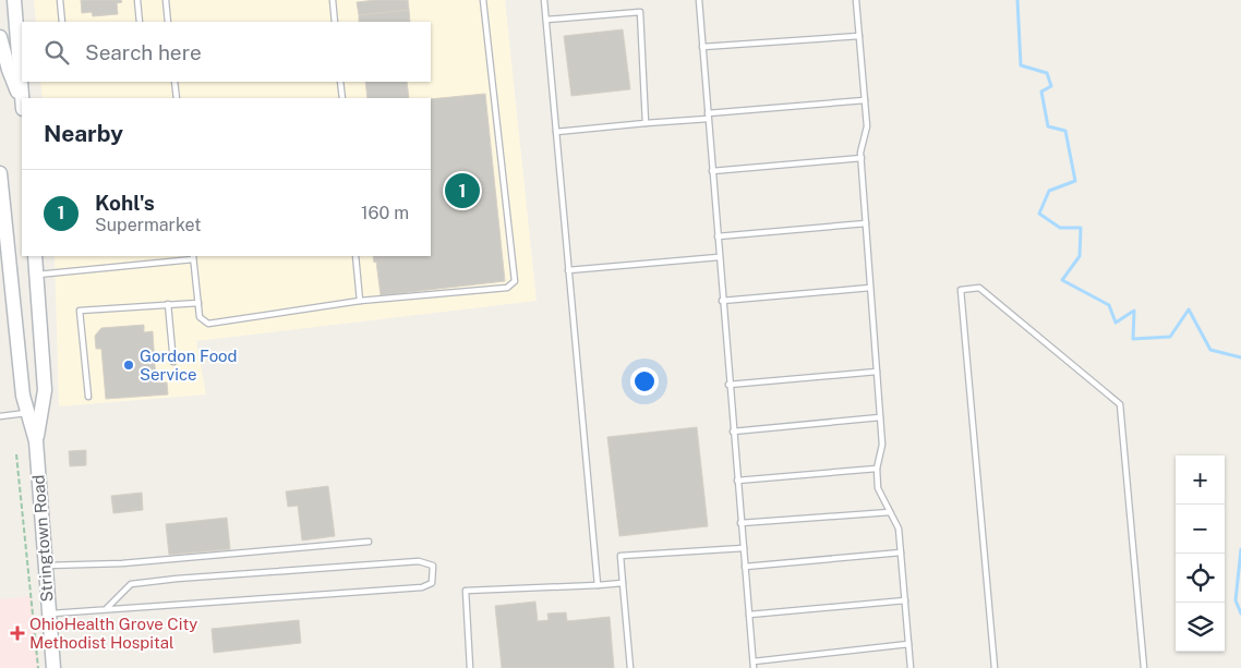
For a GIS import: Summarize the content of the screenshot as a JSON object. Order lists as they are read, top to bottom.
{
  "streets": {
    "main road": ["Stringtown Road"]
  },
  "places": {
    "other": ["Gordon Food Service"],
    "health": ["OhioHealth Grove City Methodist Hospital"]
  },
  "page": {
    "search": "Search here",
    "heading": "Nearby",
    "list": [
      {
        "mark": "1",
        "name": "Kohl's",
        "note": "Supermarket",
        "value": "160 m"
      }
    ],
    "pins": "1",
    "map_buttons": ["+", "−"]
  }
}
